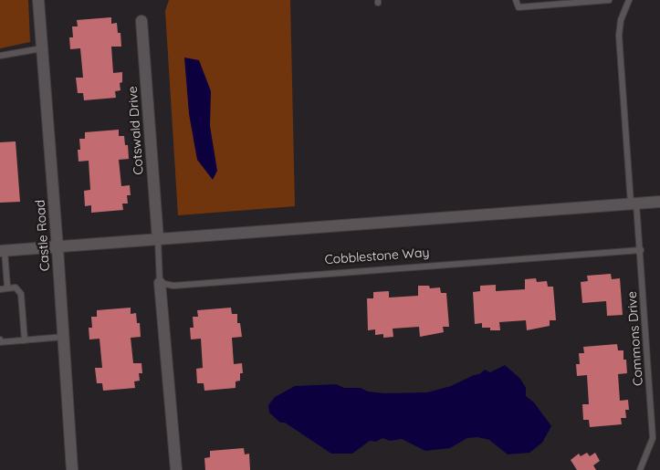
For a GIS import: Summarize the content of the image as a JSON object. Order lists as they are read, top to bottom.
{
  "streets": {
    "street": ["Cotswald Drive", "Castle Road"],
    "lane": ["Cobblestone Way", "Commons Drive"]
  },
  "crossings": [
    ["Cobblestone Way", "Commons Drive"]
  ]
}
